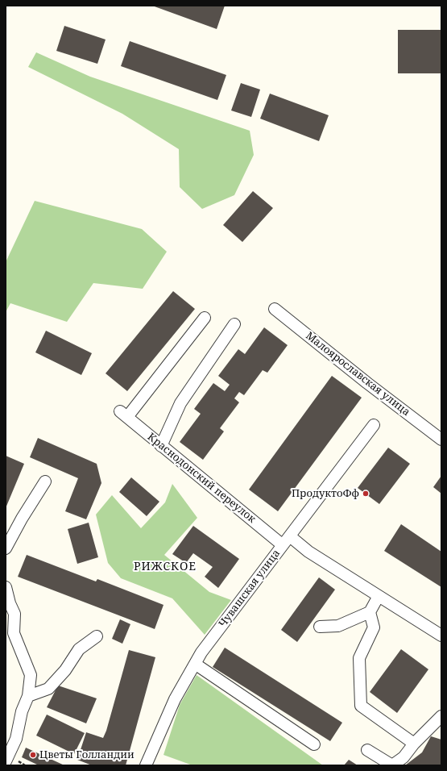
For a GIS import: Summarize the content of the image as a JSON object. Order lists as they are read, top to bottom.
{
  "streets": {
    "street": ["Малоярославская улица", "Краснодонский переулок", "Чувашская улица"]
  },
  "crossings": [
    ["Краснодонский переулок", "Чувашская улица"]
  ],
  "districts": ["РИЖСКОЕ"],
  "places": ["ПродуктоФф", "Цветы Голландии"]
}
